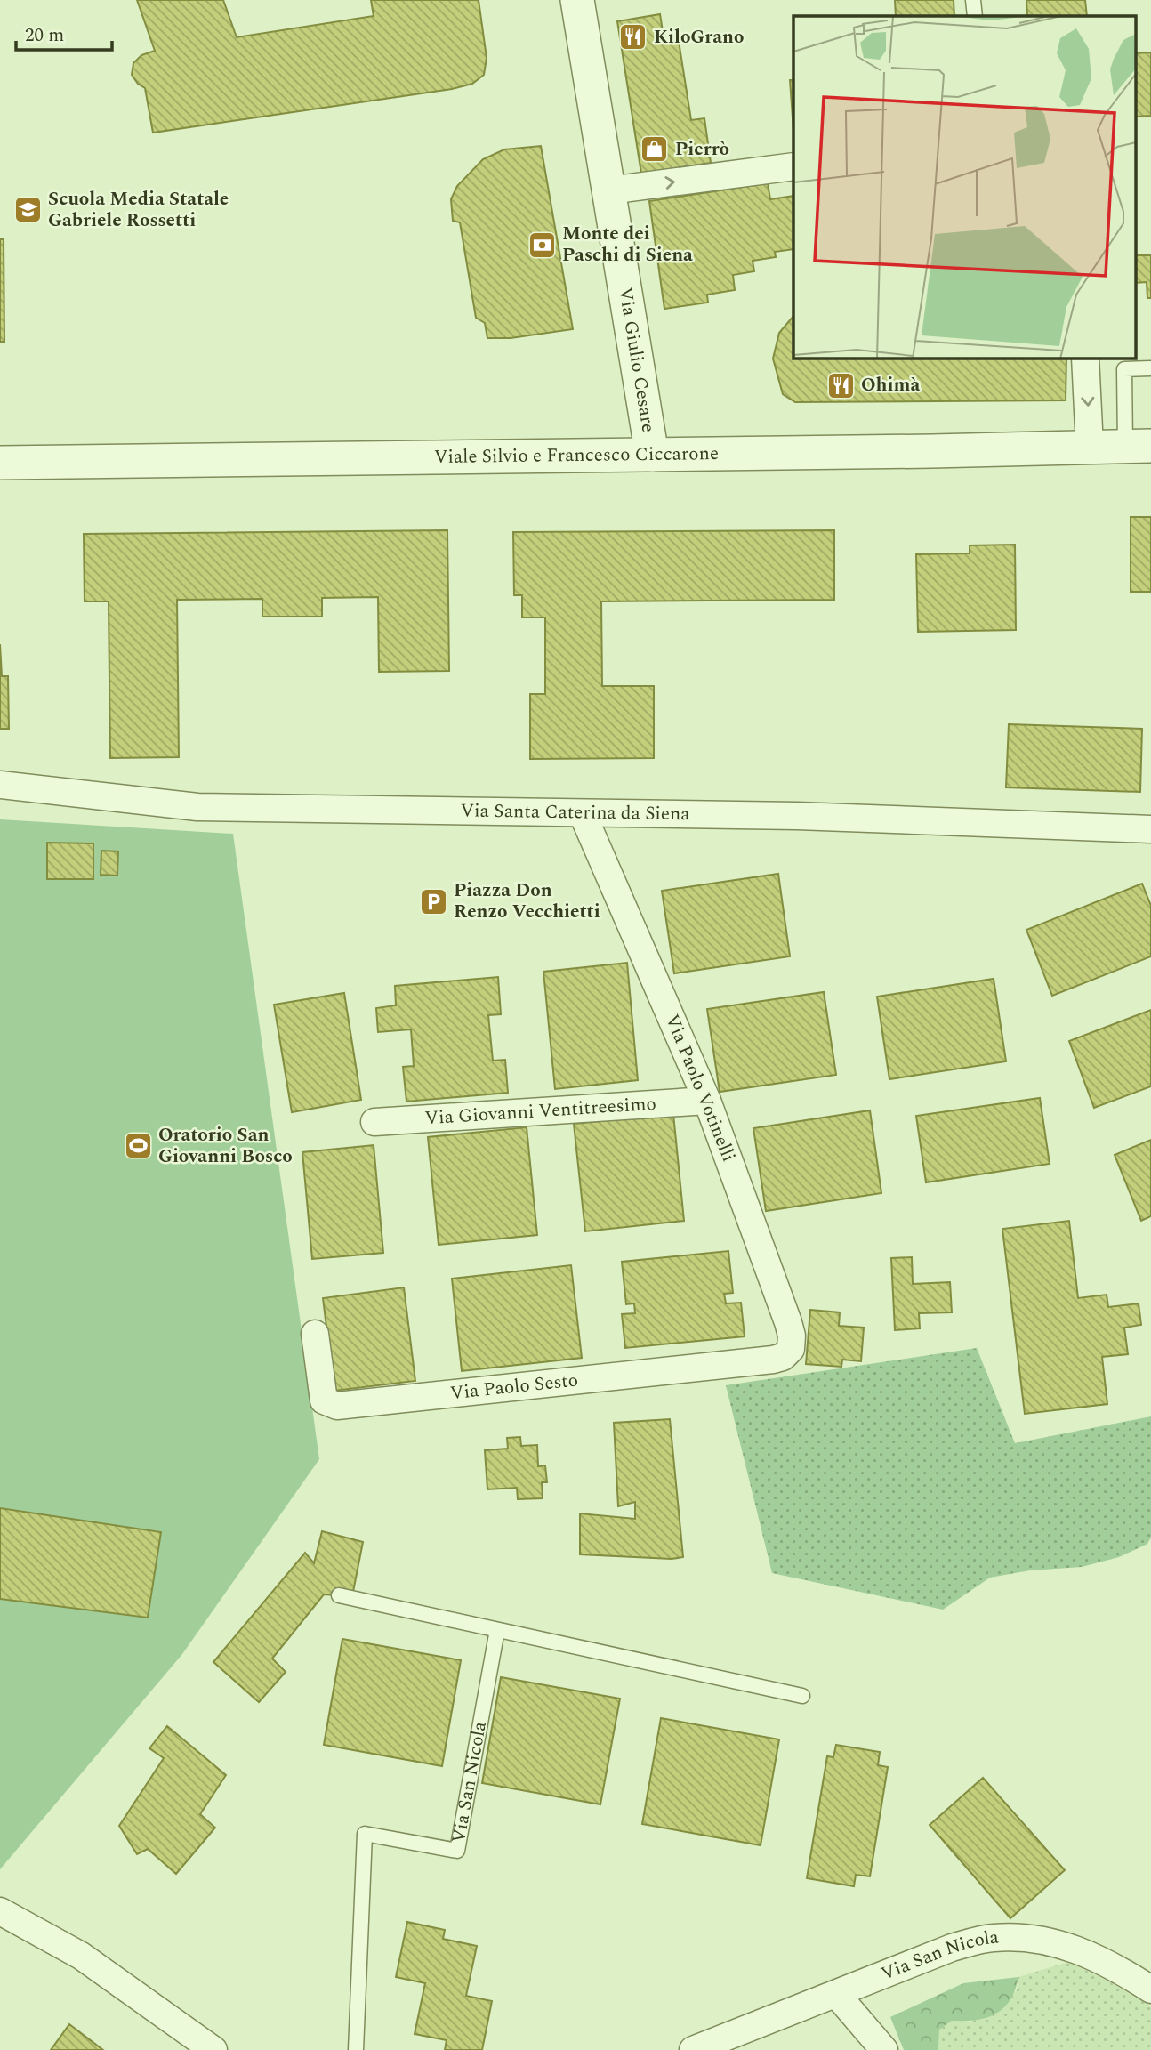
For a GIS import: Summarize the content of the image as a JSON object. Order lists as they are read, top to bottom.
{
  "streets": {
    "street": [
      "Via Giulio Cesare",
      "Viale Silvio e Francesco Ciccarone",
      "Via Santa Caterina da Siena",
      "Via Paolo Votinelli",
      "Via Giovanni Ventitreesimo",
      "Via Paolo Sesto",
      "Via San Nicola"
    ]
  },
  "crossings": [
    ["Via Giulio Cesare", "Viale Silvio e Francesco Ciccarone"],
    ["Via Santa Caterina da Siena", "Via Paolo Votinelli"],
    ["Via Paolo Votinelli", "Via Giovanni Ventitreesimo"],
    ["Via Paolo Votinelli", "Via Paolo Sesto"]
  ],
  "places": {
    "restaurant": ["KiloGrano", "Ohimà"],
    "shop": ["Pierrò"],
    "school or university": ["Scuola Media Statale Gabriele Rossetti"],
    "bank": ["Monte dei Paschi di Siena"],
    "parking": ["Piazza Don Renzo Vecchietti"],
    "sports": ["Oratorio San Giovanni Bosco"]
  },
  "scale_bar": "20 m"
}
